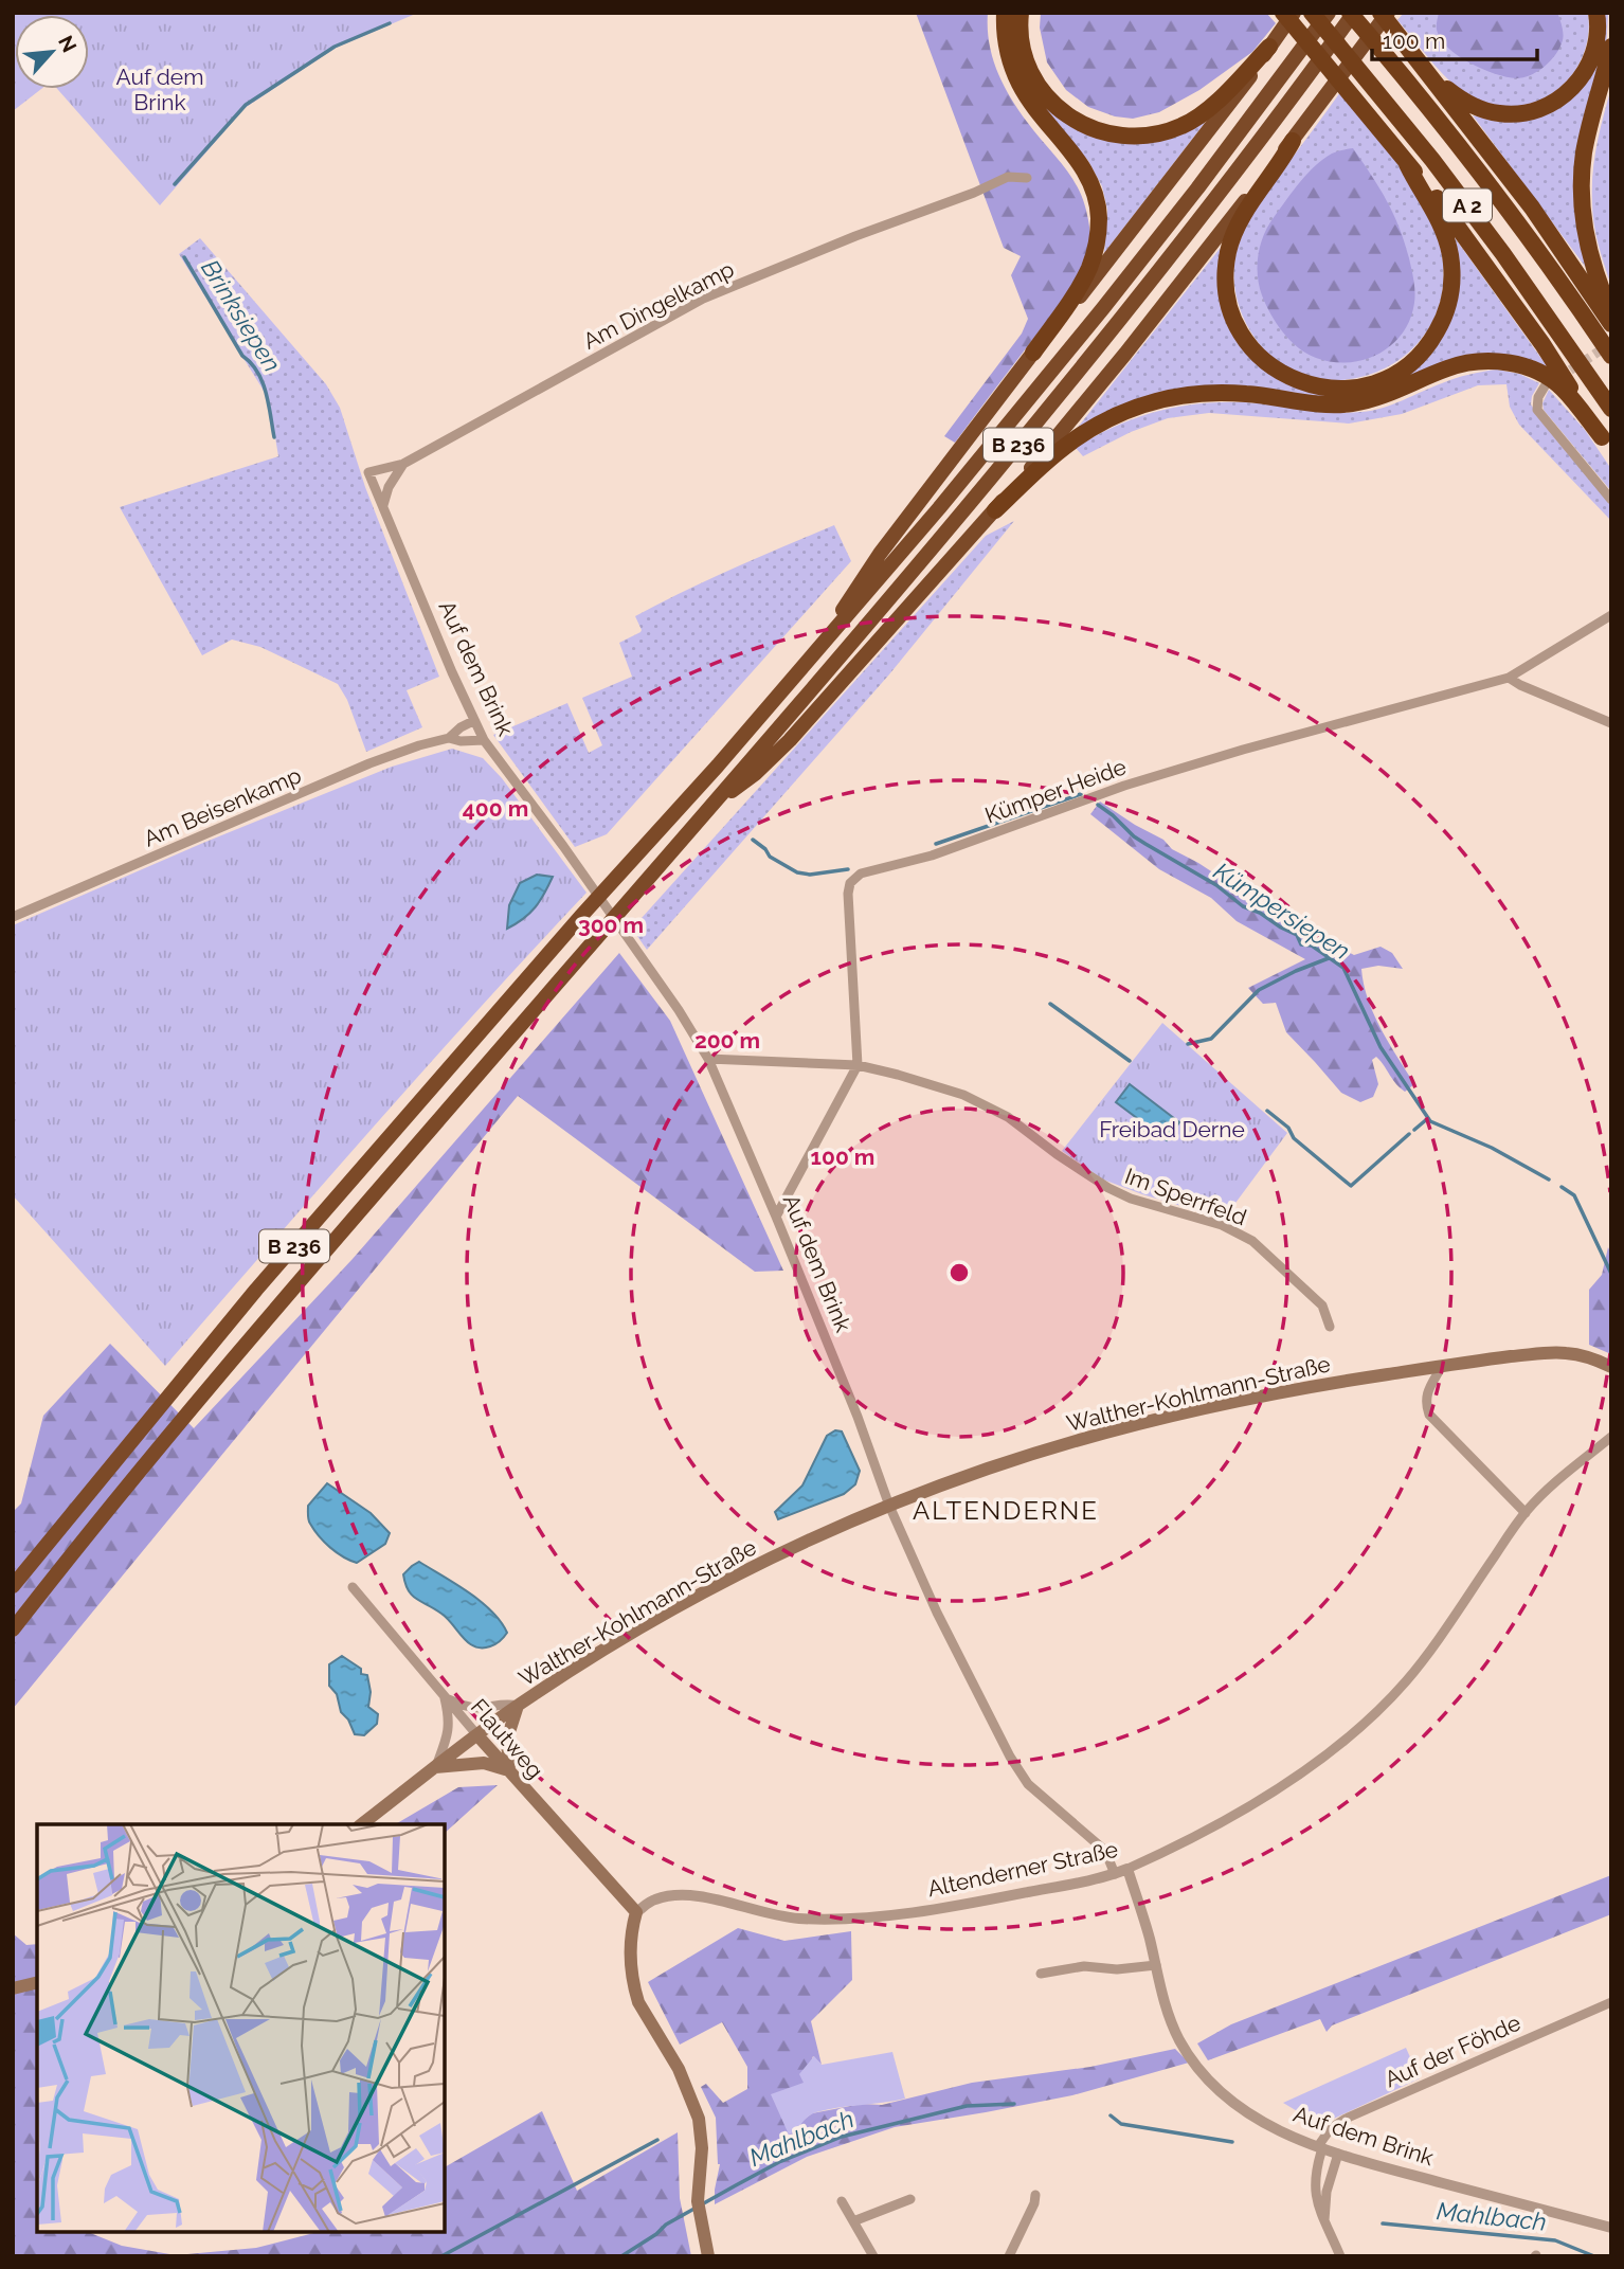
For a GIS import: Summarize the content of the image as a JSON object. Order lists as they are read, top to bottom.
{
  "streets": {
    "highway": ["A 2", "B 236"],
    "main road": ["Walther-Kohlmann-Straße", "Flautweg"],
    "street": [
      "Am Dingelkamp",
      "Auf dem Brink",
      "Kümper Heide",
      "Am Beisenkamp",
      "Im Sperrfeld",
      "Altenderner Straße",
      "Auf der Föhde"
    ]
  },
  "crossings": [
    ["A 2", "B 236"],
    ["Am Dingelkamp", "Auf dem Brink"],
    ["Auf dem Brink", "Am Beisenkamp"],
    ["Auf dem Brink", "Im Sperrfeld"],
    ["Auf dem Brink", "Walther-Kohlmann-Straße"],
    ["Auf dem Brink", "Altenderner Straße"],
    ["Auf dem Brink", "Auf der Föhde"],
    ["Kümper Heide", "Im Sperrfeld"],
    ["Walther-Kohlmann-Straße", "Flautweg"],
    ["Flautweg", "Altenderner Straße"]
  ],
  "districts": ["ALTENDERNE"],
  "water": ["Brinksiepen", "Kümpersiepen", "Mahlbach"],
  "parks": ["Auf dem Brink", "Freibad Derne"],
  "scale_bar": "100 m",
  "north": "top right",
  "rings": [
    "400 m",
    "300 m",
    "200 m",
    "100 m"
  ]
}
